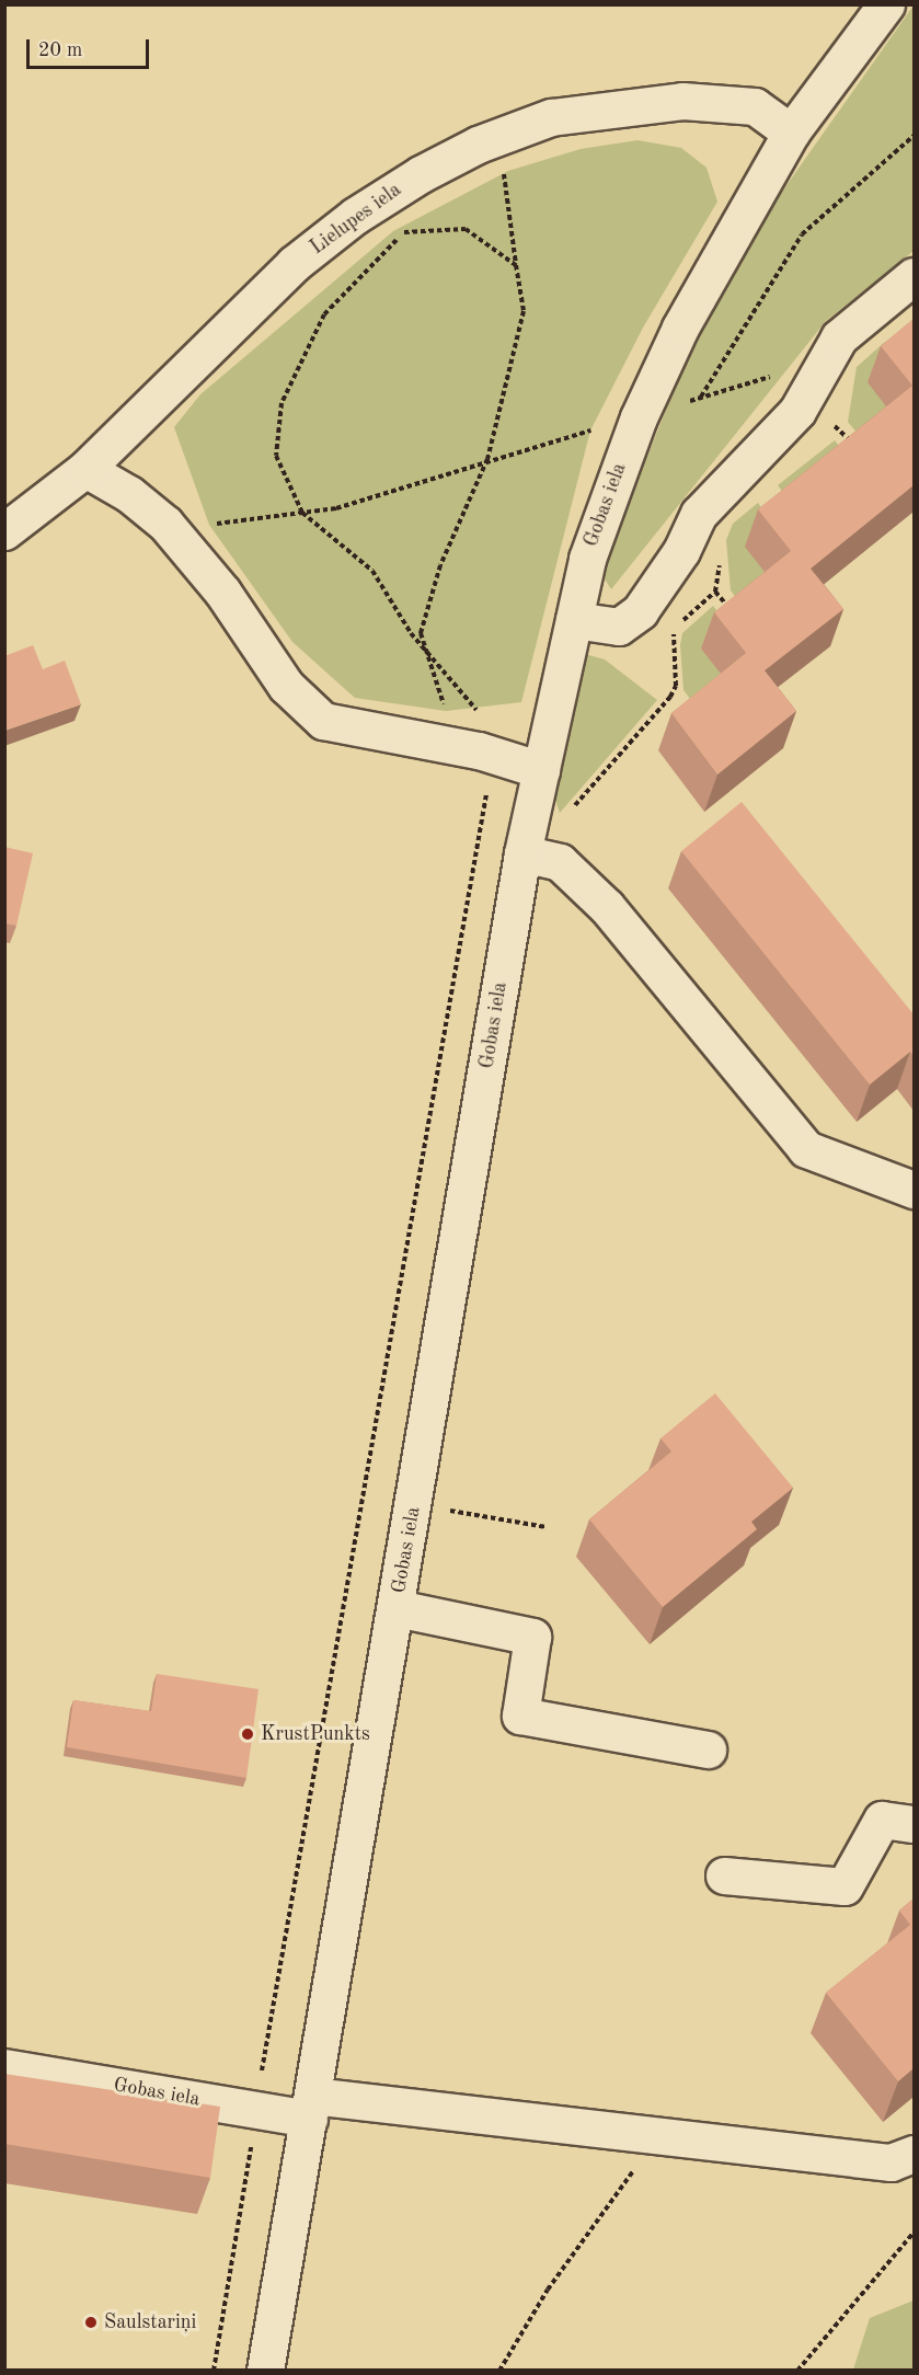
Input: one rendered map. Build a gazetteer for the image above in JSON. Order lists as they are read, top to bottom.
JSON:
{
  "streets": {
    "street": ["Lielupes iela", "Gobas iela"]
  },
  "crossings": [
    ["Lielupes iela", "Gobas iela"]
  ],
  "places": ["KrustPunkts", "Saulstariņi"],
  "scale_bar": "20 m"
}
